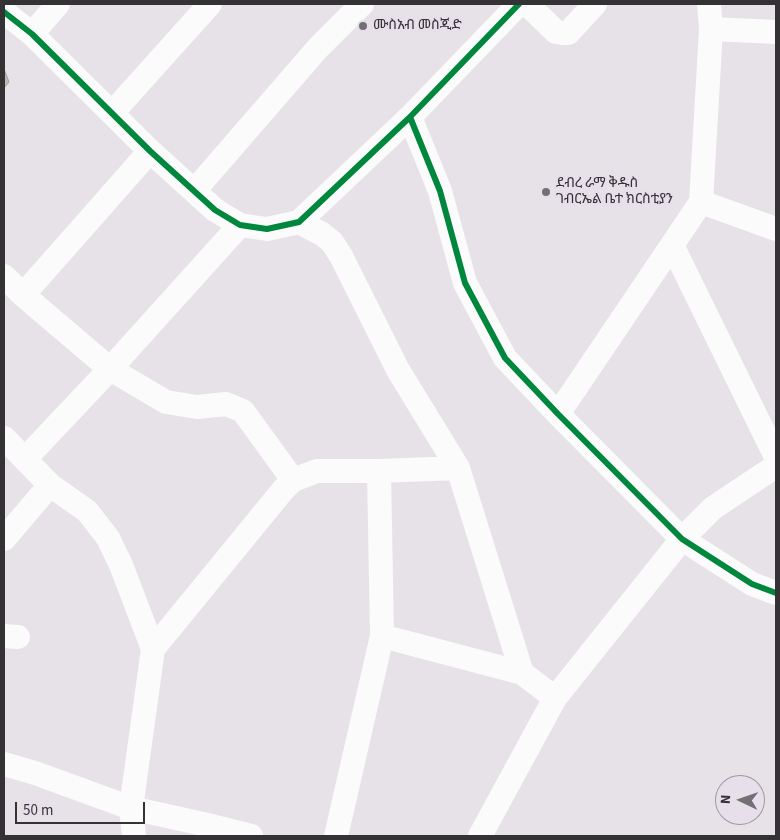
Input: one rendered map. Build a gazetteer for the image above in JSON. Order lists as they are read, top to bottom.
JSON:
{
  "places": ["ሙስአብ መስጂድ", "ደብረ ራማ ቅዱስ ገብርኤል ቤተ ክርስቲያን"],
  "scale_bar": "50 m",
  "north": "left"
}
